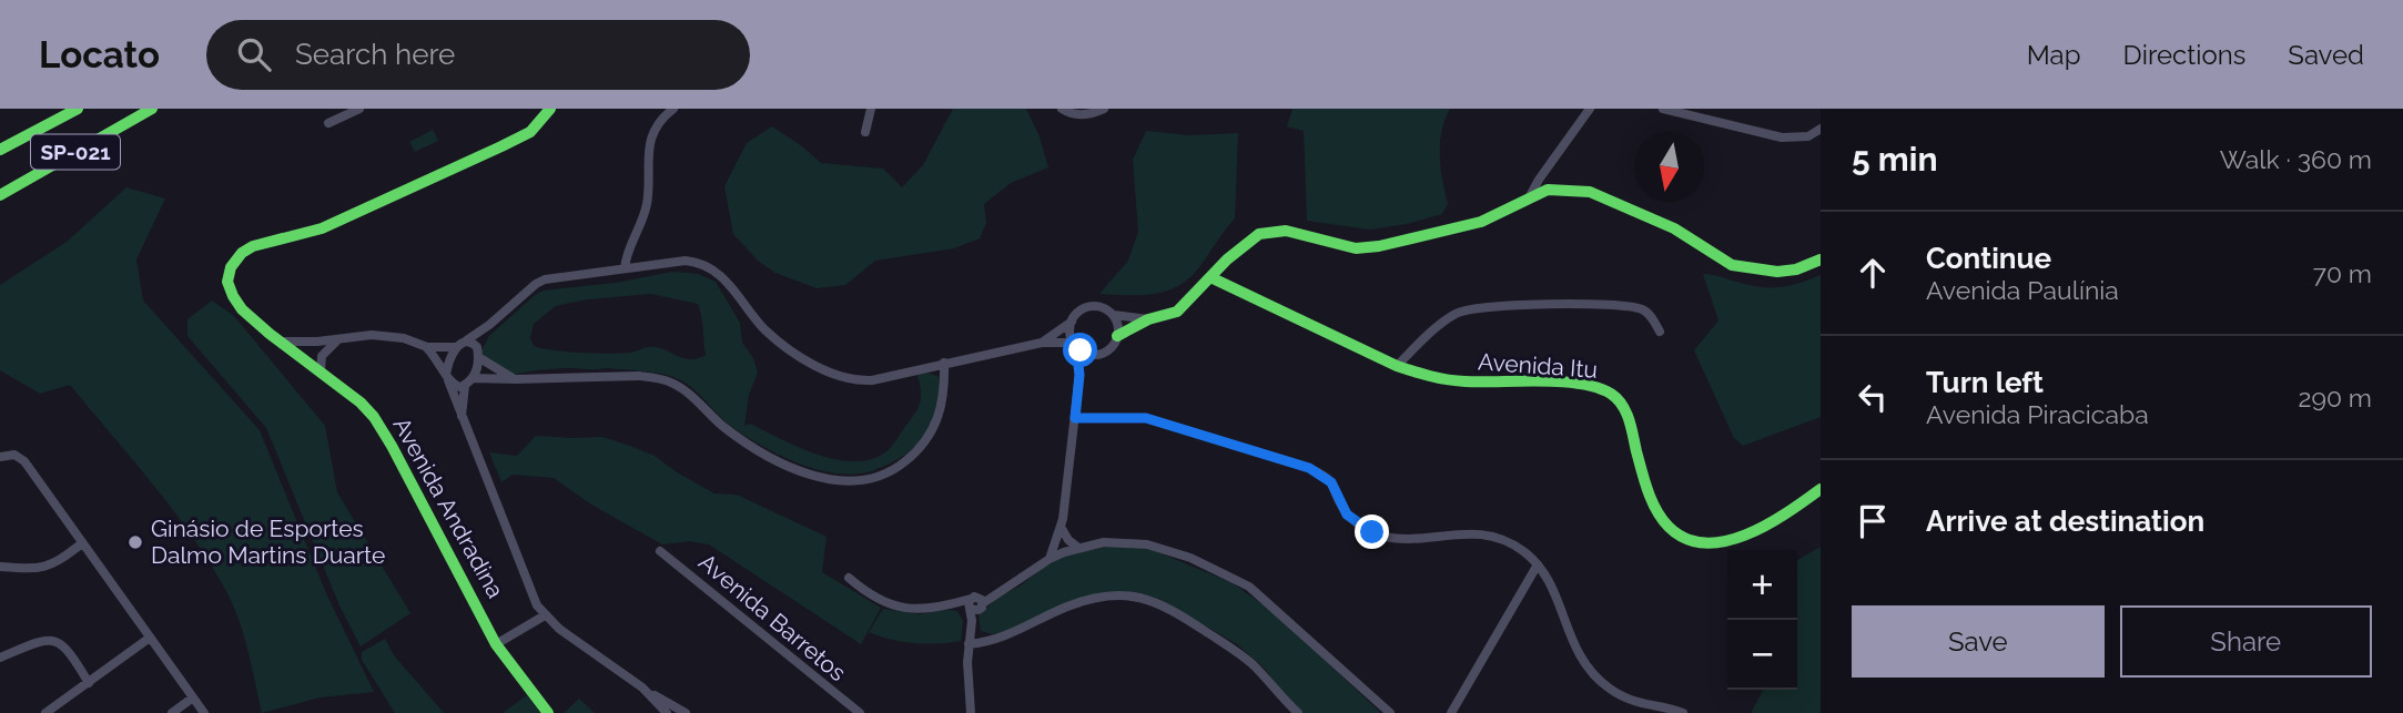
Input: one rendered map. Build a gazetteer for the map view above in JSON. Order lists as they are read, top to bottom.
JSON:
{
  "streets": {
    "main road": ["SP-021", "Avenida Itu", "Avenida Andradina"],
    "street": ["Avenida Barretos"]
  },
  "places": ["Ginásio de Esportes Dalmo Martins Duarte"],
  "north": "bottom",
  "page": {
    "header": "Locato",
    "search": "Search here",
    "nav": ["Map", "Directions", "Saved"],
    "heading": ["5 min", "Walk · 360 m"],
    "list": [
      ["Continue", "Avenida Paulínia", "70 m"],
      ["Turn left", "Avenida Piracicaba", "290 m"],
      "Arrive at destination"
    ],
    "map_buttons": ["+", "−"],
    "buttons": ["Save", "Share"]
  }
}
